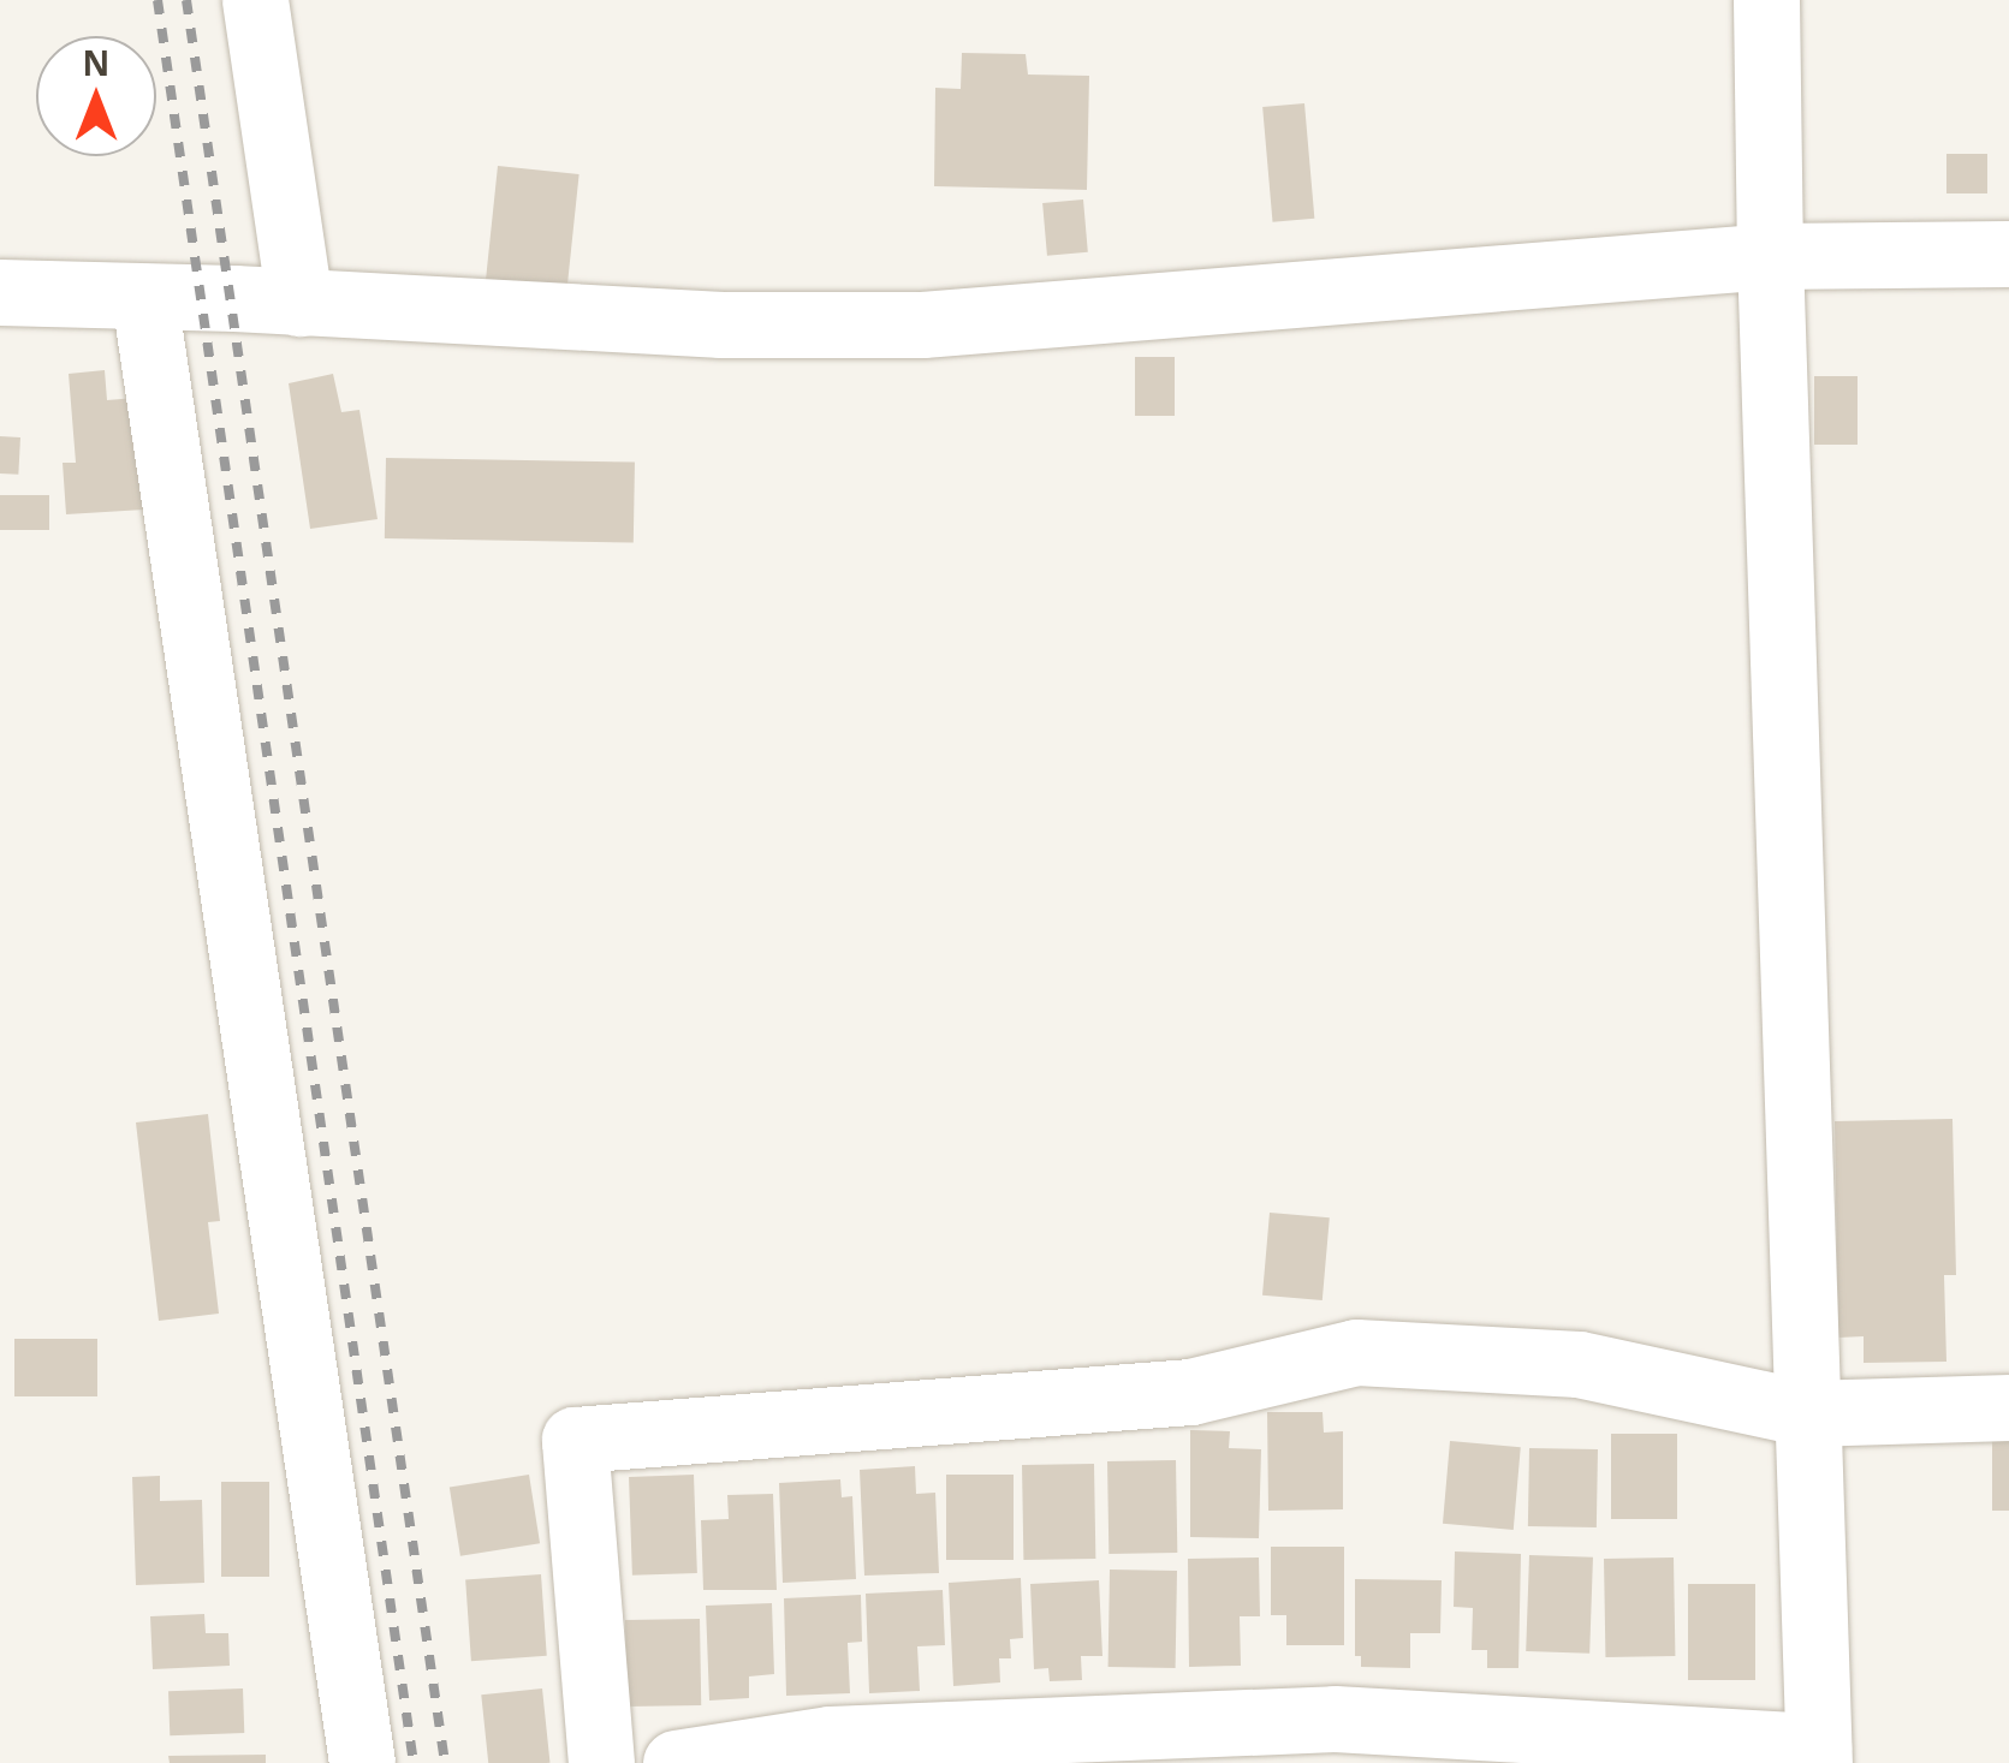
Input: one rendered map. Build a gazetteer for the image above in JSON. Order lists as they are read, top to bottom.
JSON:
{
  "north": "top"
}
